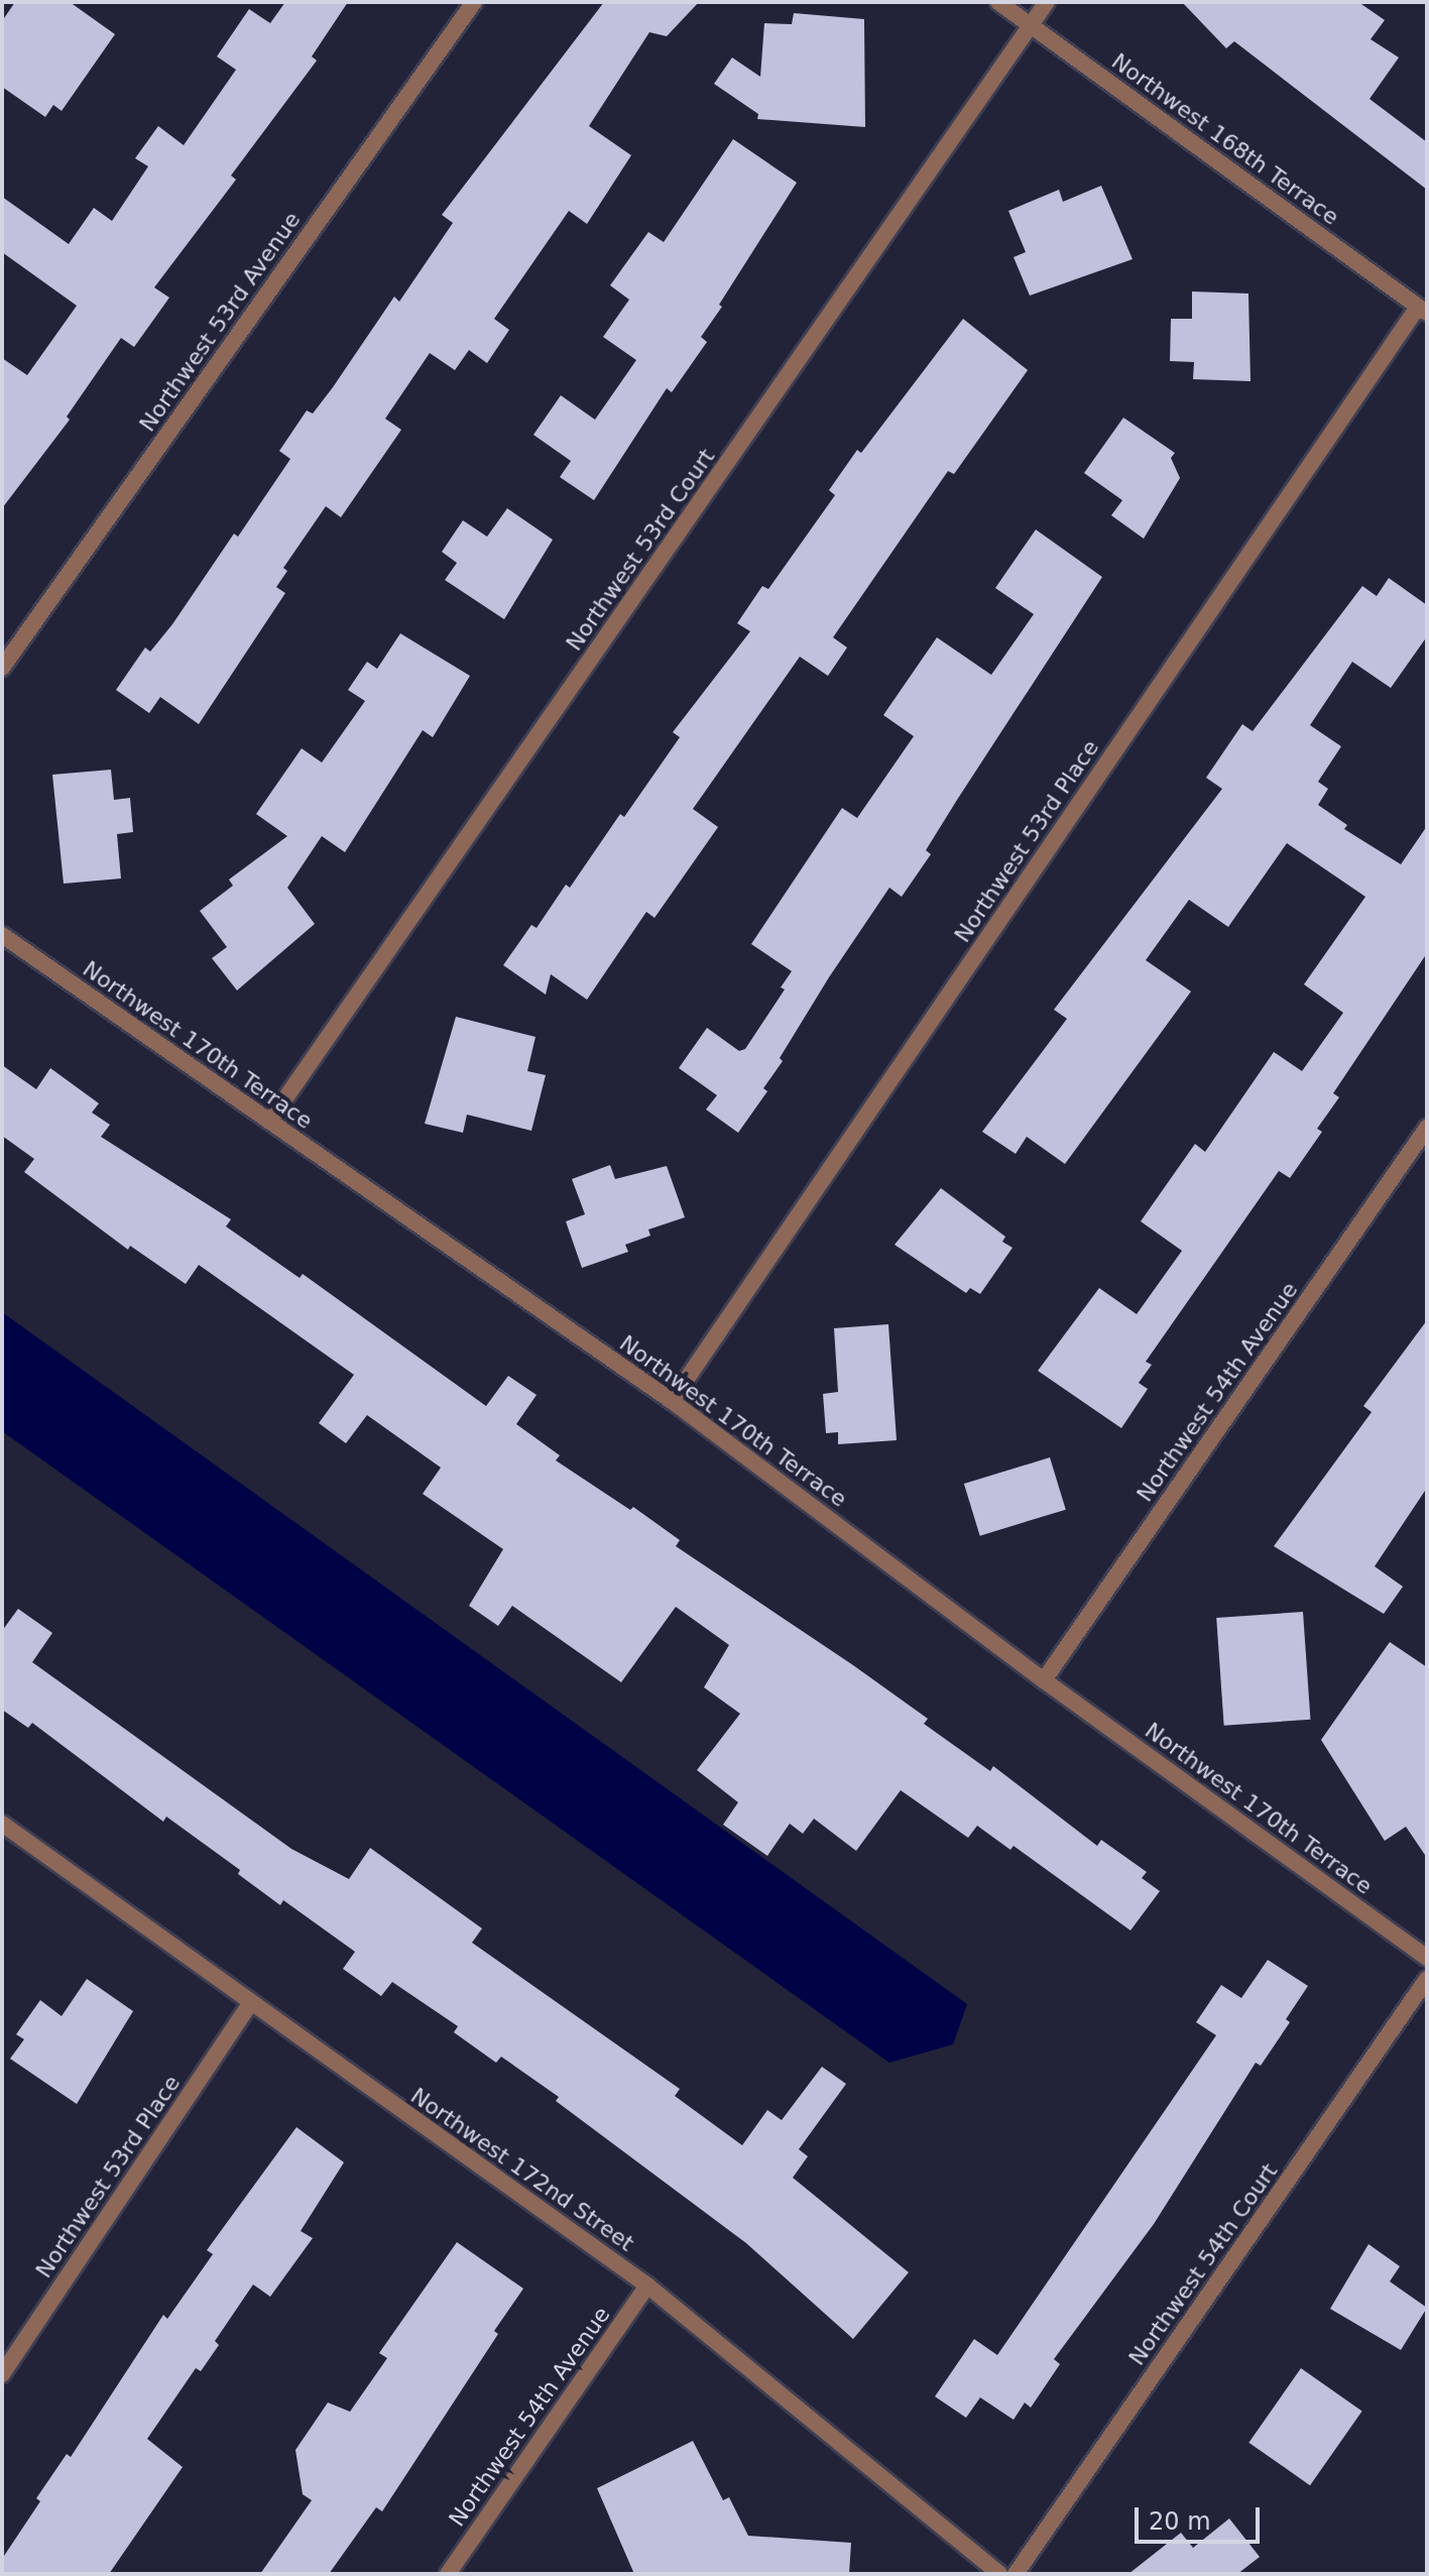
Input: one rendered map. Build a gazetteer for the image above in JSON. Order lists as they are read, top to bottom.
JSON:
{
  "streets": {
    "street": [
      "Northwest 168th Terrace",
      "Northwest 53rd Avenue",
      "Northwest 53rd Court",
      "Northwest 53rd Place",
      "Northwest 170th Terrace",
      "Northwest 54th Avenue",
      "Northwest 172nd Street",
      "Northwest 54th Court"
    ]
  },
  "crossings": [
    ["Northwest 168th Terrace", "Northwest 53rd Court"],
    ["Northwest 168th Terrace", "Northwest 53rd Place"],
    ["Northwest 53rd Court", "Northwest 170th Terrace"],
    ["Northwest 53rd Place", "Northwest 170th Terrace"],
    ["Northwest 53rd Place", "Northwest 172nd Street"],
    ["Northwest 170th Terrace", "Northwest 54th Avenue"],
    ["Northwest 54th Avenue", "Northwest 172nd Street"]
  ],
  "scale_bar": "20 m"
}
